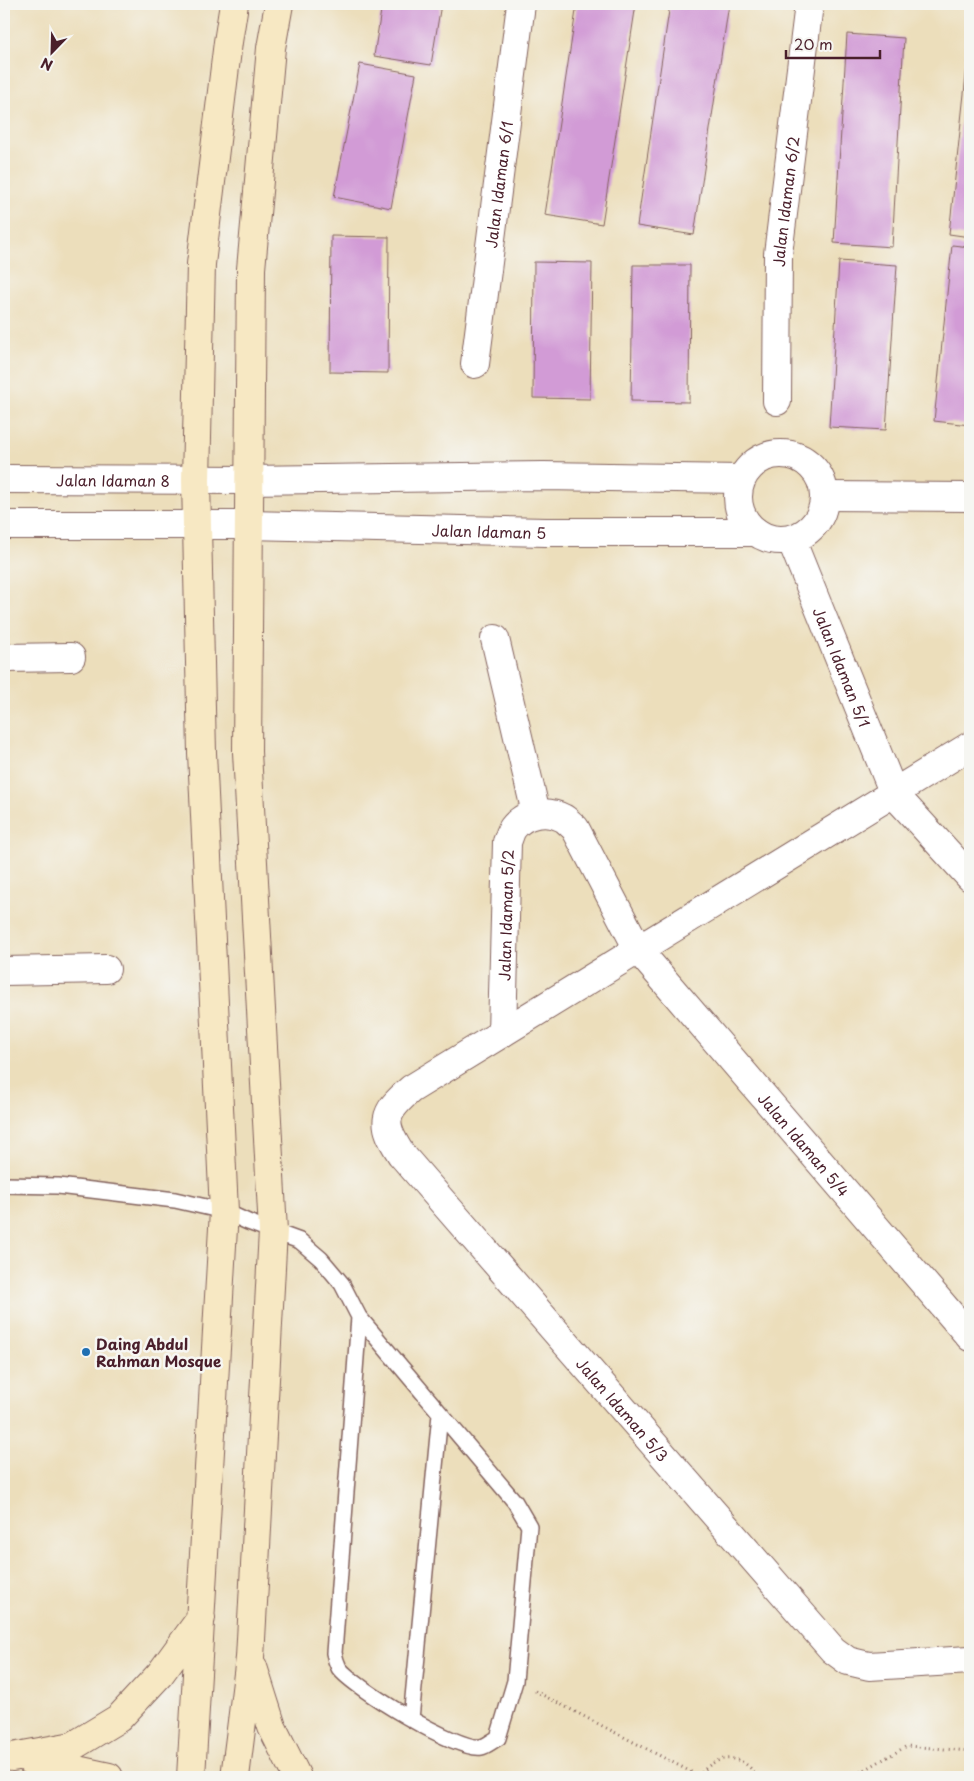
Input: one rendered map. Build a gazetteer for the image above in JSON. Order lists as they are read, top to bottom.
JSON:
{
  "streets": {
    "street": [
      "Jalan Idaman 6/1",
      "Jalan Idaman 6/2",
      "Jalan Idaman 8",
      "Jalan Idaman 5",
      "Jalan Idaman 5/1",
      "Jalan Idaman 5/2",
      "Jalan Idaman 5/4",
      "Jalan Idaman 5/3"
    ]
  },
  "crossings": [
    ["Jalan Idaman 5", "Jalan Idaman 5/1"],
    ["Jalan Idaman 5/1", "Jalan Idaman 5/3"],
    ["Jalan Idaman 5/2", "Jalan Idaman 5/3"],
    ["Jalan Idaman 5/4", "Jalan Idaman 5/3"]
  ],
  "places": ["Daing Abdul Rahman Mosque"],
  "scale_bar": "20 m",
  "north": "bottom left"
}
